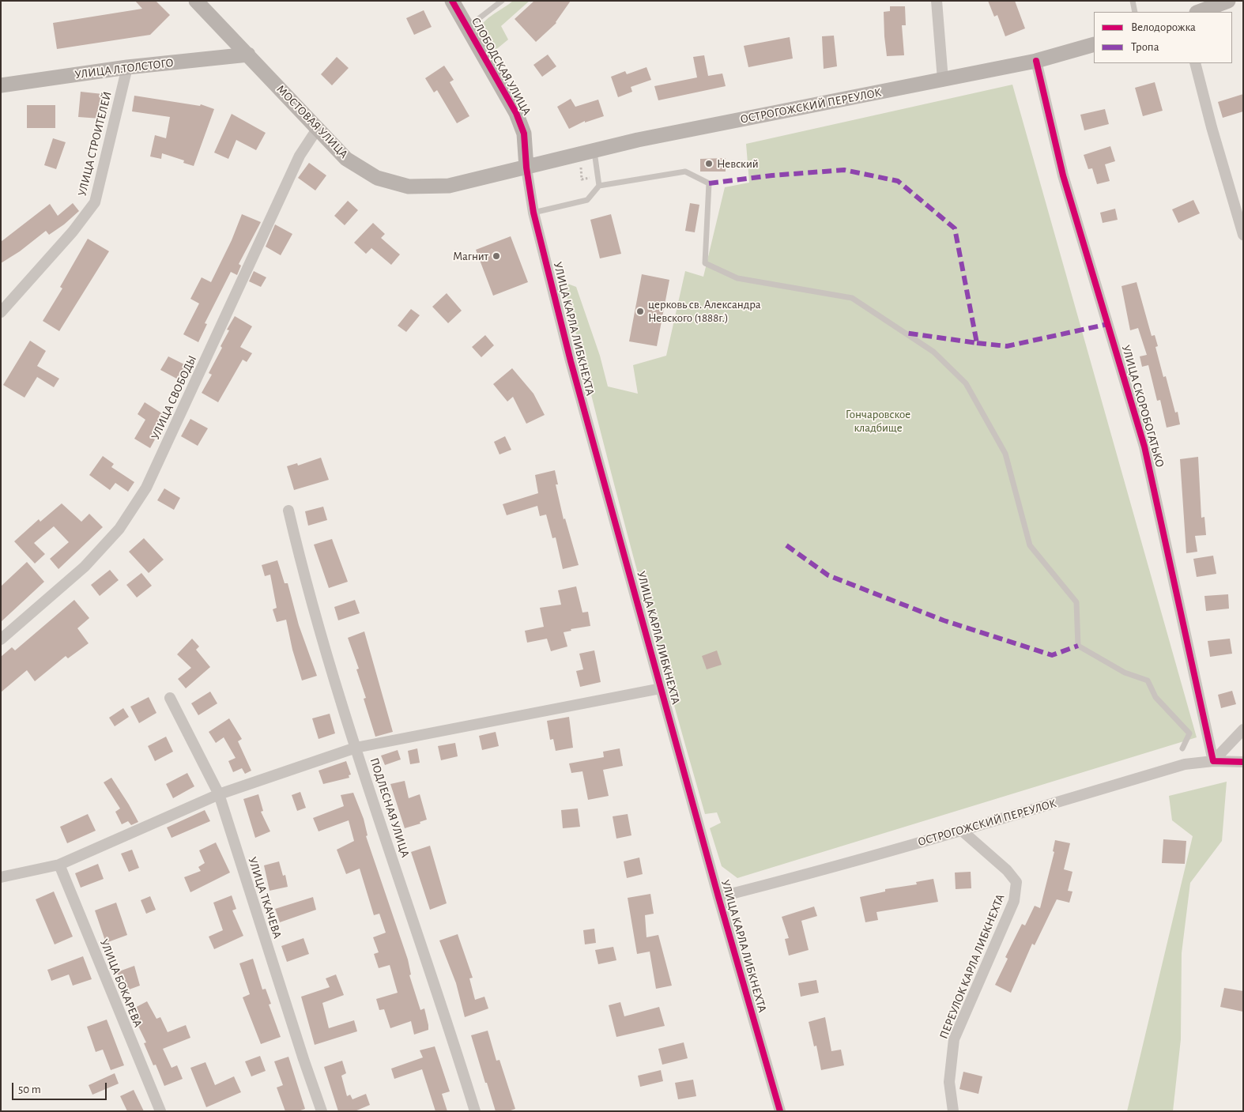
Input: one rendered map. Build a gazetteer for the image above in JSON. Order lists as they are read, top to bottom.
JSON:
{
  "streets": {
    "main road": [
      "СЛОБОДСКАЯ УЛИЦА",
      "УЛИЦА Л.ТОЛСТОГО",
      "ОСТРОГОЖСКИЙ ПЕРЕУЛОК",
      "МОСТОВАЯ УЛИЦА"
    ],
    "street": [
      "УЛИЦА СТРОИТЕЛЕЙ",
      "УЛИЦА КАРЛА ЛИБКНЕХТА",
      "УЛИЦА СВОБОДЫ",
      "УЛИЦА СКОРОБОГАТЬКО",
      "ПОДЛЕСНАЯ УЛИЦА",
      "УЛИЦА ТКАЧЕВА",
      "ПЕРЕУЛОК КАРЛА ЛИБКНЕХТА",
      "УЛИЦА БОКАРЕВА"
    ]
  },
  "crossings": [
    ["СЛОБОДСКАЯ УЛИЦА", "ОСТРОГОЖСКИЙ ПЕРЕУЛОК"],
    ["СЛОБОДСКАЯ УЛИЦА", "МОСТОВАЯ УЛИЦА"],
    ["СЛОБОДСКАЯ УЛИЦА", "УЛИЦА КАРЛА ЛИБКНЕХТА"],
    ["УЛИЦА Л.ТОЛСТОГО", "МОСТОВАЯ УЛИЦА"],
    ["УЛИЦА Л.ТОЛСТОГО", "УЛИЦА СТРОИТЕЛЕЙ"],
    ["ОСТРОГОЖСКИЙ ПЕРЕУЛОК", "МОСТОВАЯ УЛИЦА"],
    ["ОСТРОГОЖСКИЙ ПЕРЕУЛОК", "УЛИЦА КАРЛА ЛИБКНЕХТА"],
    ["ОСТРОГОЖСКИЙ ПЕРЕУЛОК", "УЛИЦА СКОРОБОГАТЬКО"],
    ["ОСТРОГОЖСКИЙ ПЕРЕУЛОК", "ПЕРЕУЛОК КАРЛА ЛИБКНЕХТА"],
    ["МОСТОВАЯ УЛИЦА", "УЛИЦА КАРЛА ЛИБКНЕХТА"],
    ["МОСТОВАЯ УЛИЦА", "УЛИЦА СВОБОДЫ"]
  ],
  "parks": ["Гончаровское кладбище"],
  "places": ["Невский", "Магнит", "церковь св. Александра Невского (1888г.)"],
  "legend": ["Велодорожка", "Тропа"],
  "scale_bar": "50 m"
}
